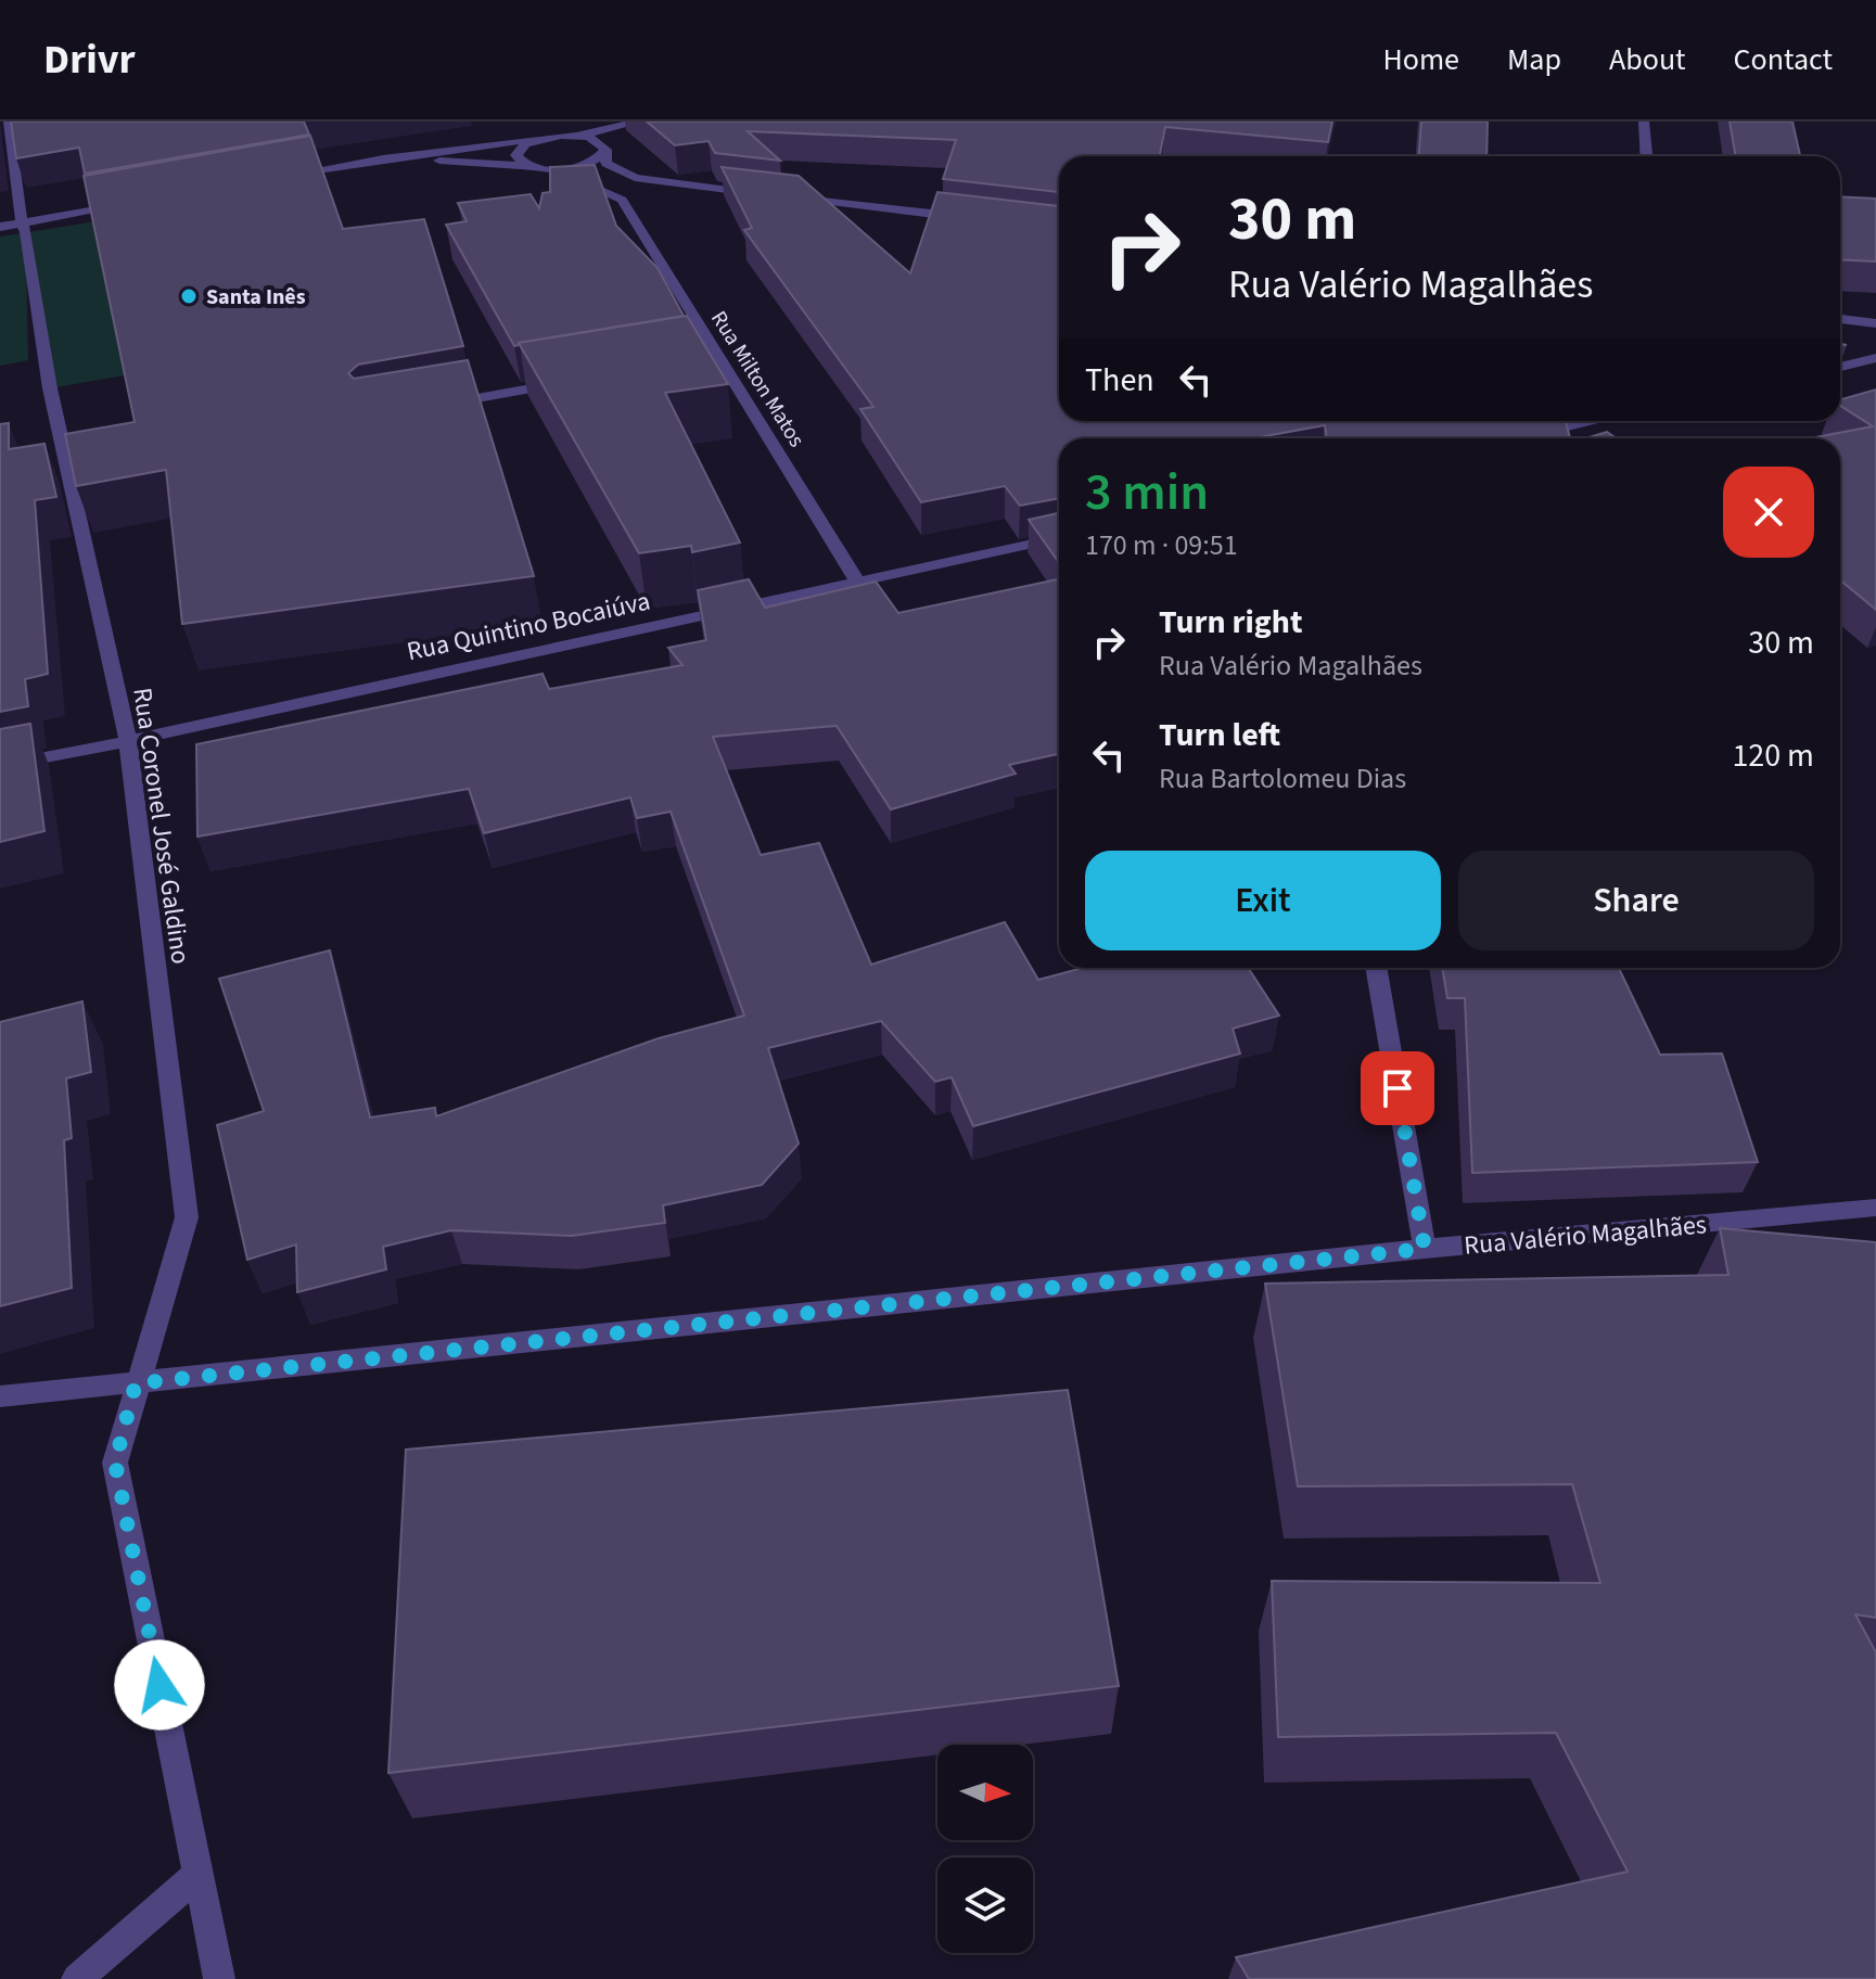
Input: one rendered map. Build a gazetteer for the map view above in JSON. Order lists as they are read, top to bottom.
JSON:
{
  "streets": {
    "street": [
      "Rua Milton Matos",
      "Rua Quintino Bocaiúva",
      "Rua Coronel José Galdino",
      "Rua Valério Magalhães"
    ]
  },
  "crossings": [
    ["Rua Milton Matos", "Rua Quintino Bocaiúva"],
    ["Rua Quintino Bocaiúva", "Rua Coronel José Galdino"],
    ["Rua Coronel José Galdino", "Rua Valério Magalhães"]
  ],
  "places": ["Santa Inês"],
  "north": "right",
  "page": {
    "header": "Drivr",
    "nav": [
      "Home",
      "Map",
      "About",
      "Contact"
    ],
    "turn": ["30 m", "Rua Valério Magalhães"],
    "then": "Then",
    "heading": ["3 min", "170 m · 09:51"],
    "list": [
      {
        "name": "Turn right",
        "note": "Rua Valério Magalhães",
        "value": "30 m"
      },
      {
        "name": "Turn left",
        "note": "Rua Bartolomeu Dias",
        "value": "120 m"
      }
    ],
    "buttons": ["Exit", "Share"]
  }
}
